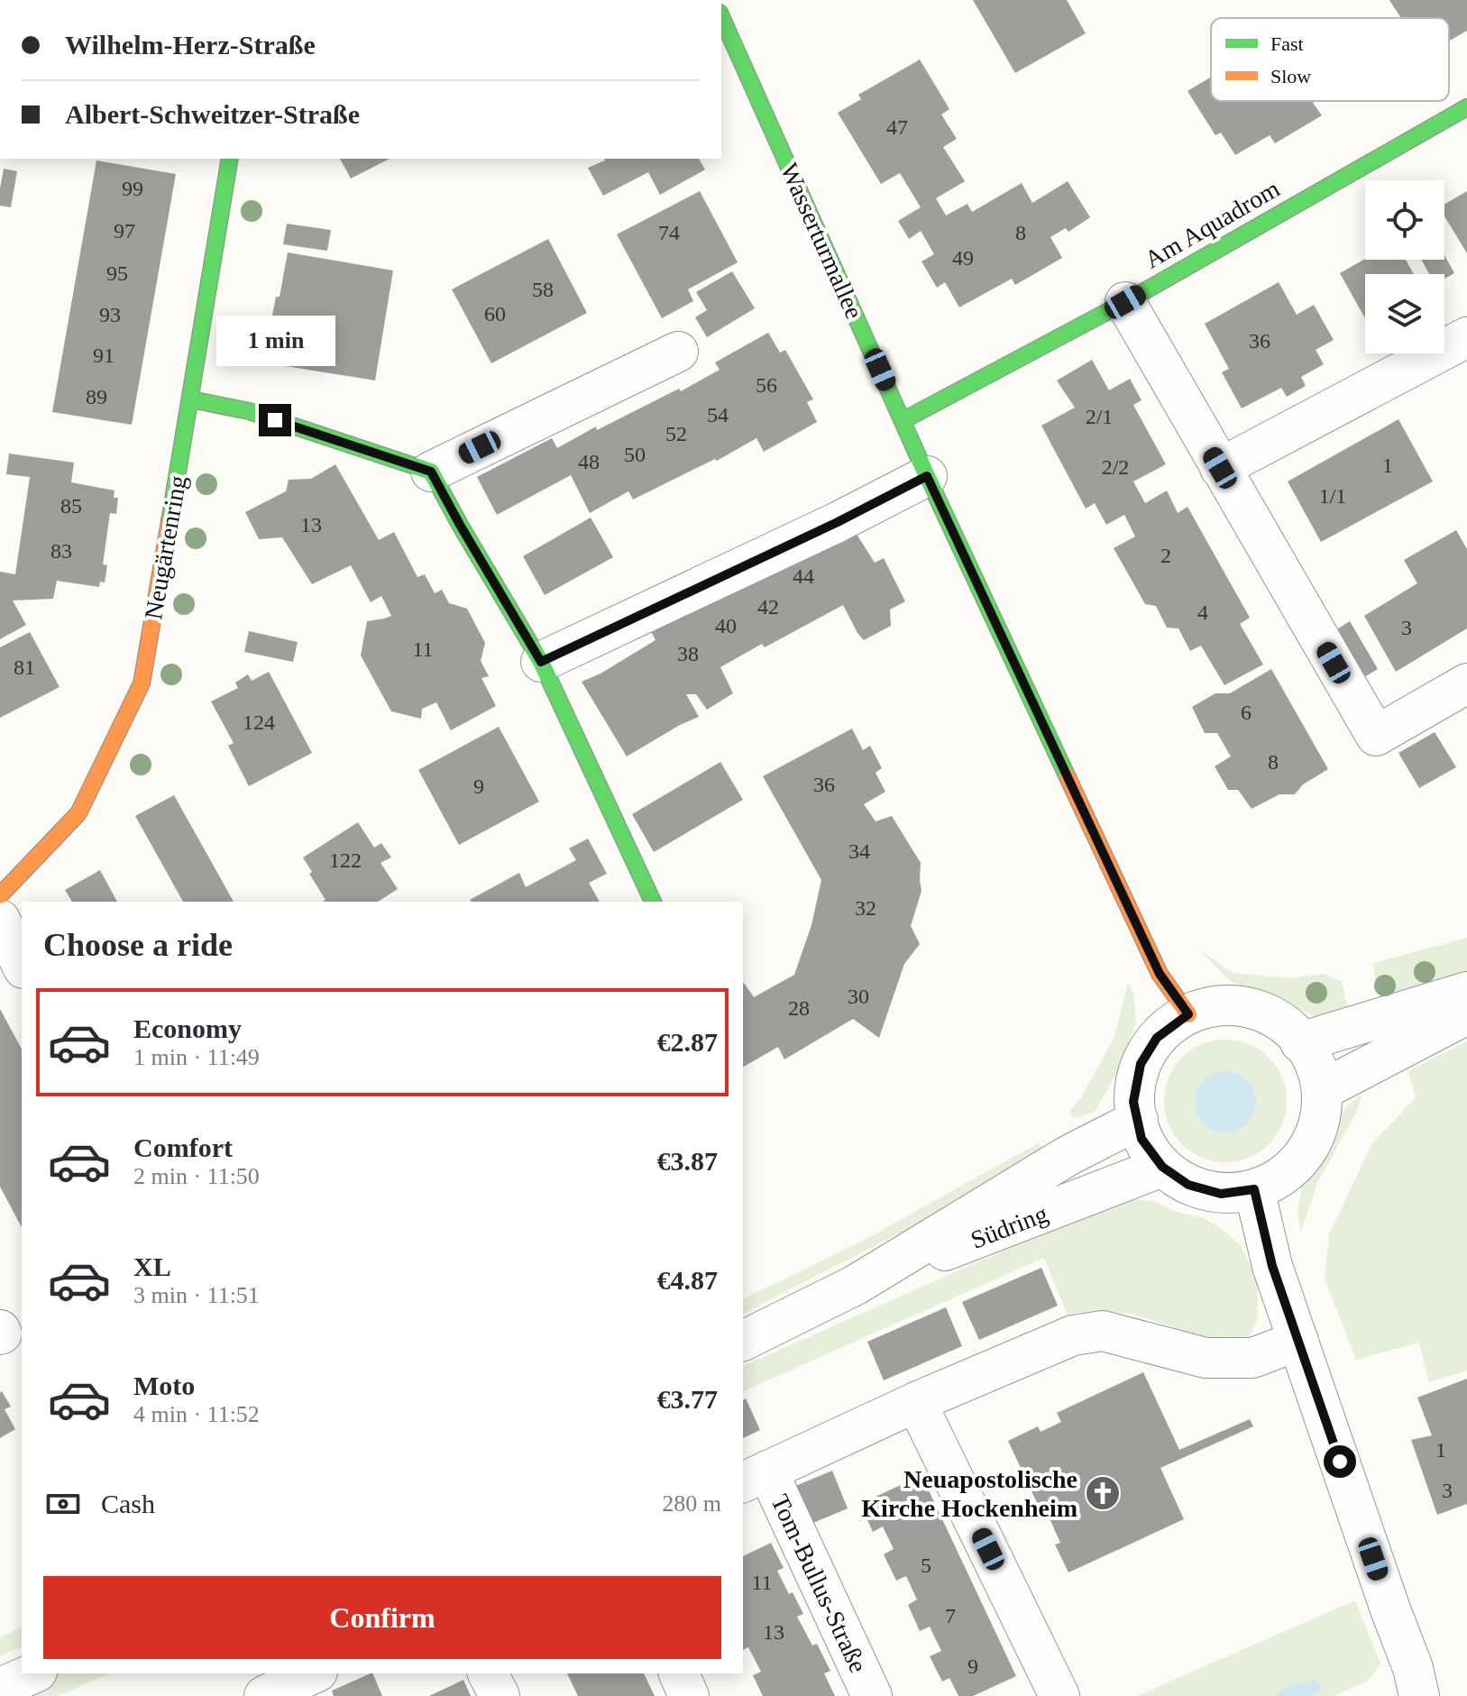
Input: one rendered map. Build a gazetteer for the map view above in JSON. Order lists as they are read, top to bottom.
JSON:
{
  "streets": {
    "street": [
      "Am Aquadrom",
      "Wasserturmallee",
      "Neugärtenring",
      "Südring",
      "Tom-Bullus-Straße"
    ]
  },
  "crossings": [
    ["Am Aquadrom", "Wasserturmallee"],
    ["Wasserturmallee", "Südring"]
  ],
  "places": {
    "church": ["Neuapostolische Kirche Hockenheim"]
  },
  "house_numbers": [
    "47",
    "99",
    "97",
    "74",
    "8",
    "49",
    "95",
    "58",
    "60",
    "93",
    "36",
    "91",
    "56",
    "89",
    "54",
    "2/1",
    "52",
    "50",
    "48",
    "1",
    "2/2",
    "1/1",
    "85",
    "13",
    "83",
    "2",
    "44",
    "42",
    "4",
    "40",
    "3",
    "11",
    "38",
    "81",
    "6",
    "124",
    "8",
    "36",
    "9",
    "34",
    "122",
    "32",
    "30",
    "28",
    "1",
    "3",
    "5",
    "11",
    "7",
    "13",
    "9"
  ],
  "legend": ["Fast", "Slow"],
  "page": {
    "banner": ["Wilhelm-Herz-Straße", "Albert-Schweitzer-Straße"],
    "bubble": "1 min",
    "heading": "Choose a ride",
    "list": [
      {
        "name": "Economy",
        "note": "1 min · 11:49",
        "value": "€2.87"
      },
      {
        "name": "Comfort",
        "note": "2 min · 11:50",
        "value": "€3.87"
      },
      {
        "name": "XL",
        "note": "3 min · 11:51",
        "value": "€4.87"
      },
      {
        "name": "Moto",
        "note": "4 min · 11:52",
        "value": "€3.77"
      }
    ],
    "pay": ["Cash", "280 m"],
    "buttons": "Confirm"
  }
}
